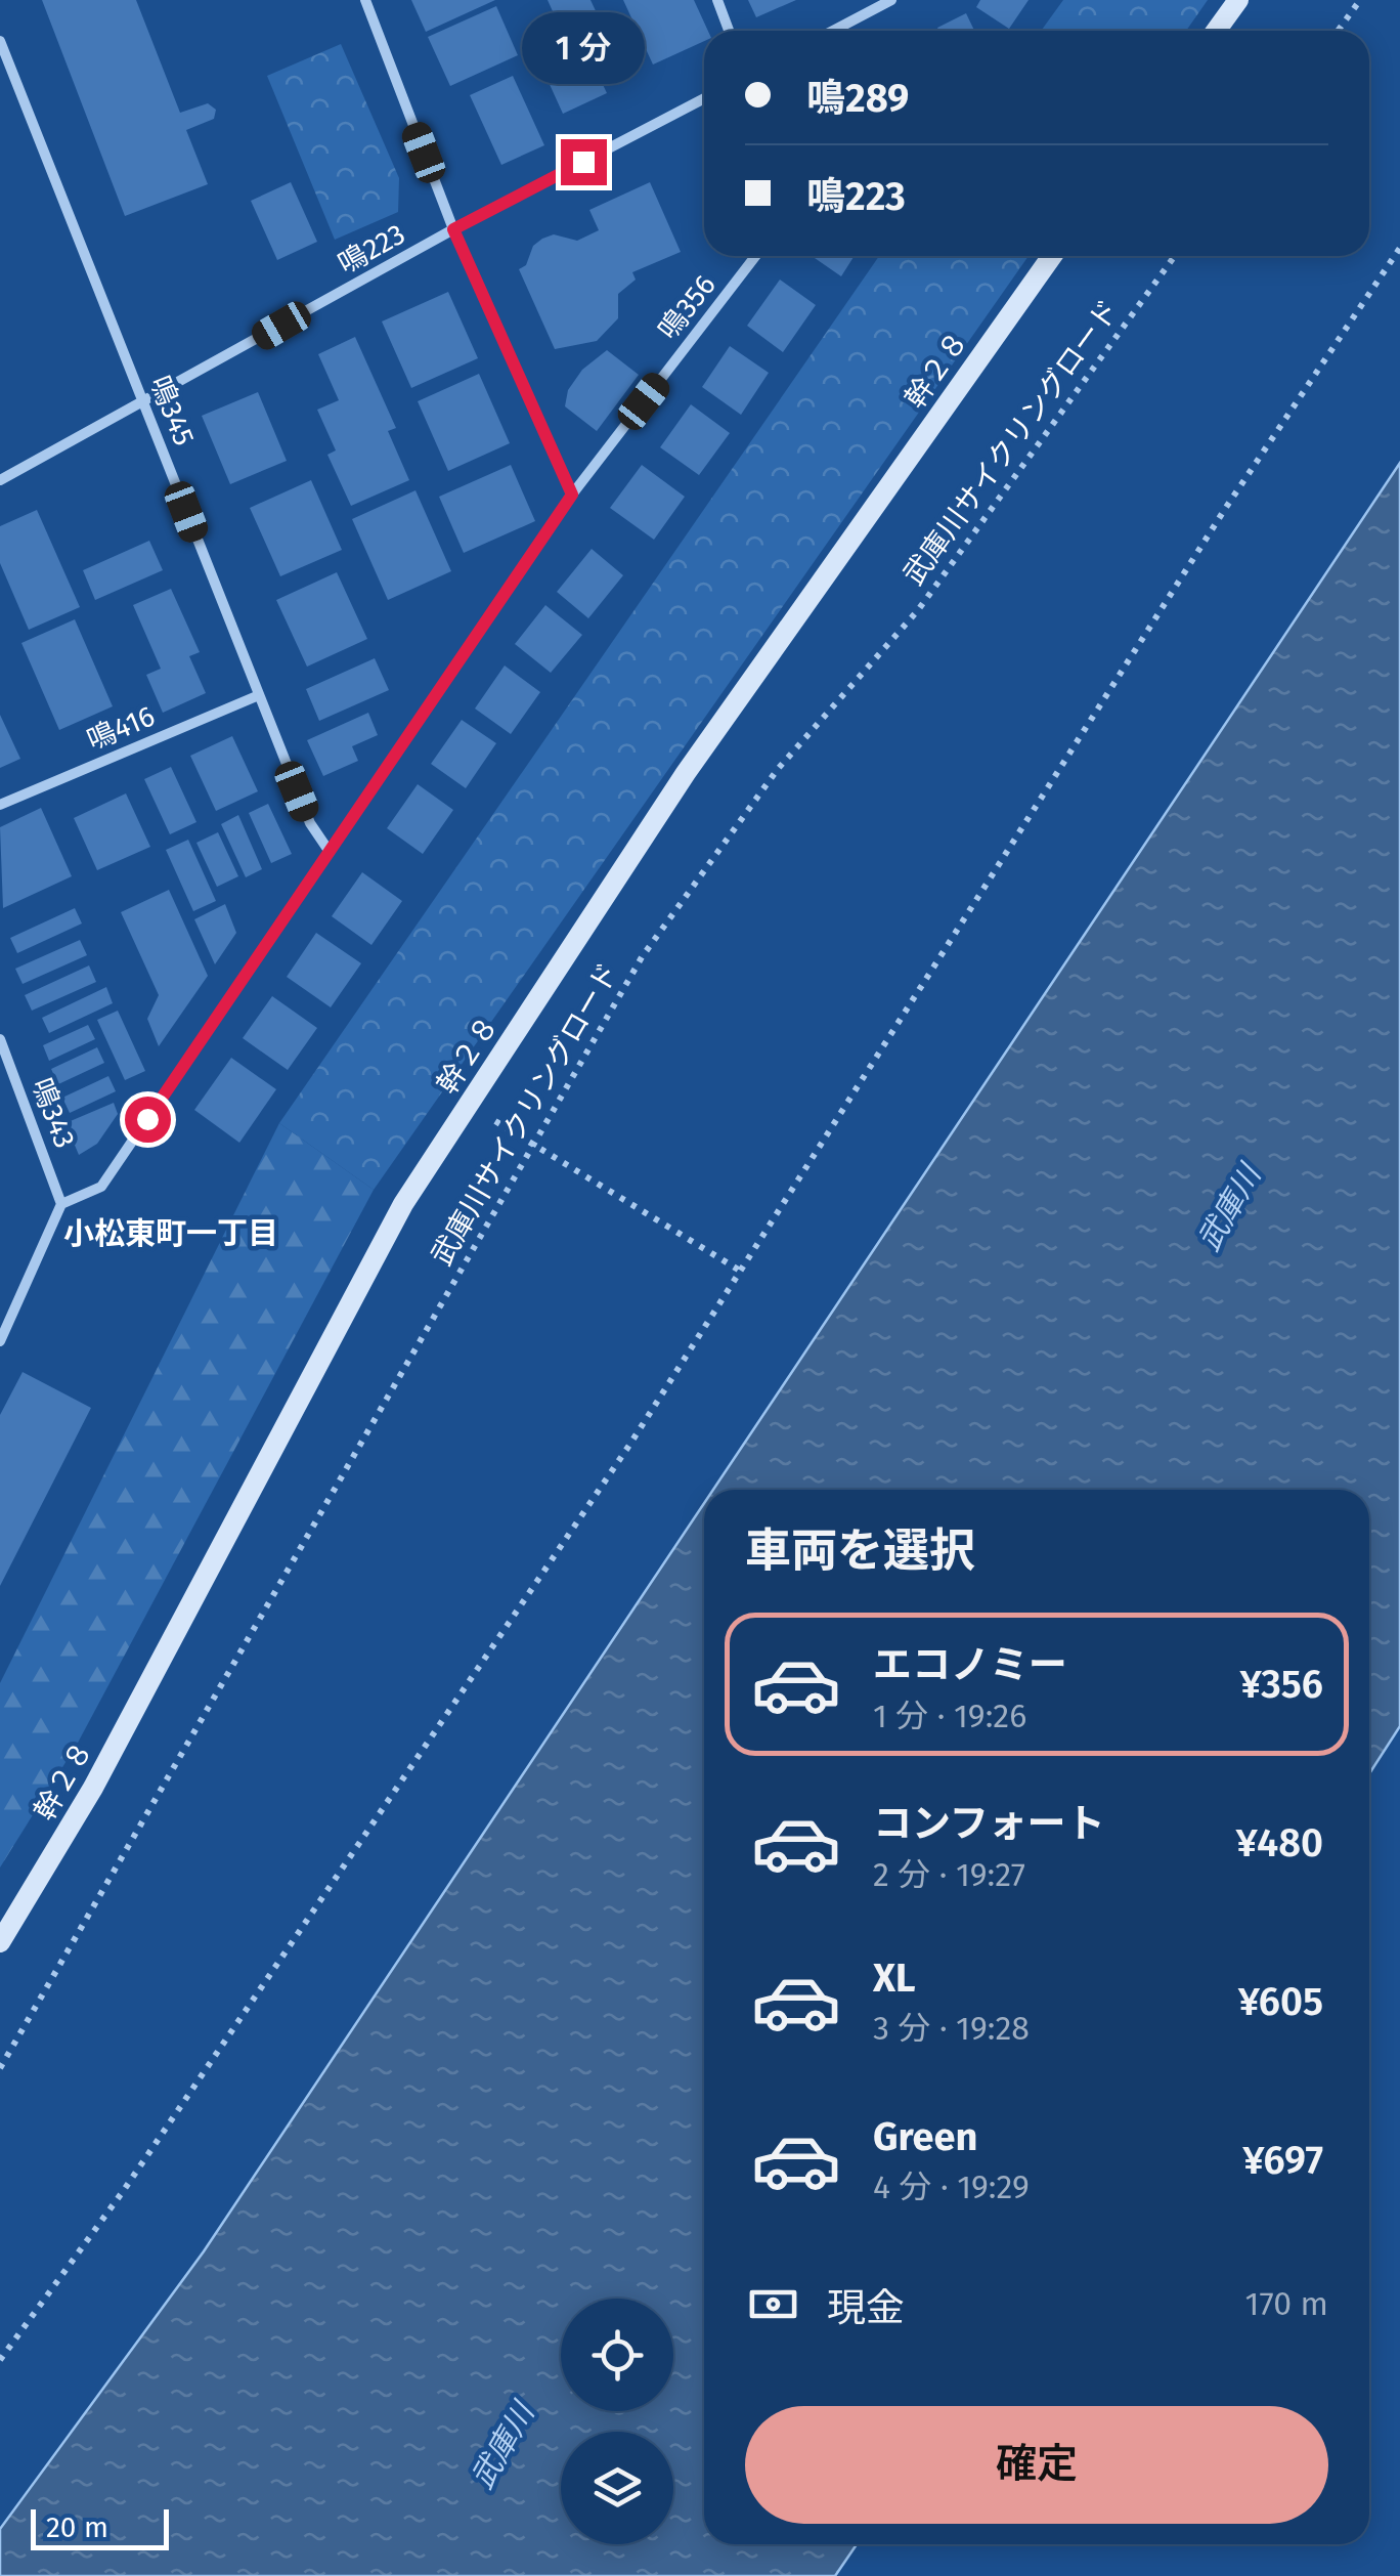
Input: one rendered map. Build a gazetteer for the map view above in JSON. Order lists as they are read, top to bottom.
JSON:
{
  "streets": {
    "street": [
      "鳴223",
      "鳴356",
      "幹２８",
      "鳴345",
      "鳴416",
      "鳴343"
    ],
    "path": ["武庫川サイクリングロード"]
  },
  "crossings": [
    ["鳴223", "鳴345"],
    ["鳴356", "鳴345"],
    ["鳴356", "鳴343"],
    ["鳴345", "鳴416"]
  ],
  "districts": ["小松東町一丁目"],
  "water": ["武庫川"],
  "scale_bar": "20 m",
  "page": {
    "bubble": "1 分",
    "banner": ["鳴289", "鳴223"],
    "heading": "車両を選択",
    "list": [
      {
        "name": "エコノミー",
        "note": "1 分 · 19:26",
        "value": "¥356"
      },
      {
        "name": "コンフォート",
        "note": "2 分 · 19:27",
        "value": "¥480"
      },
      {
        "name": "XL",
        "note": "3 分 · 19:28",
        "value": "¥605"
      },
      {
        "name": "Green",
        "note": "4 分 · 19:29",
        "value": "¥697"
      }
    ],
    "pay": ["現金", "170 m"],
    "buttons": "確定",
    "scale": "20 m"
  }
}
